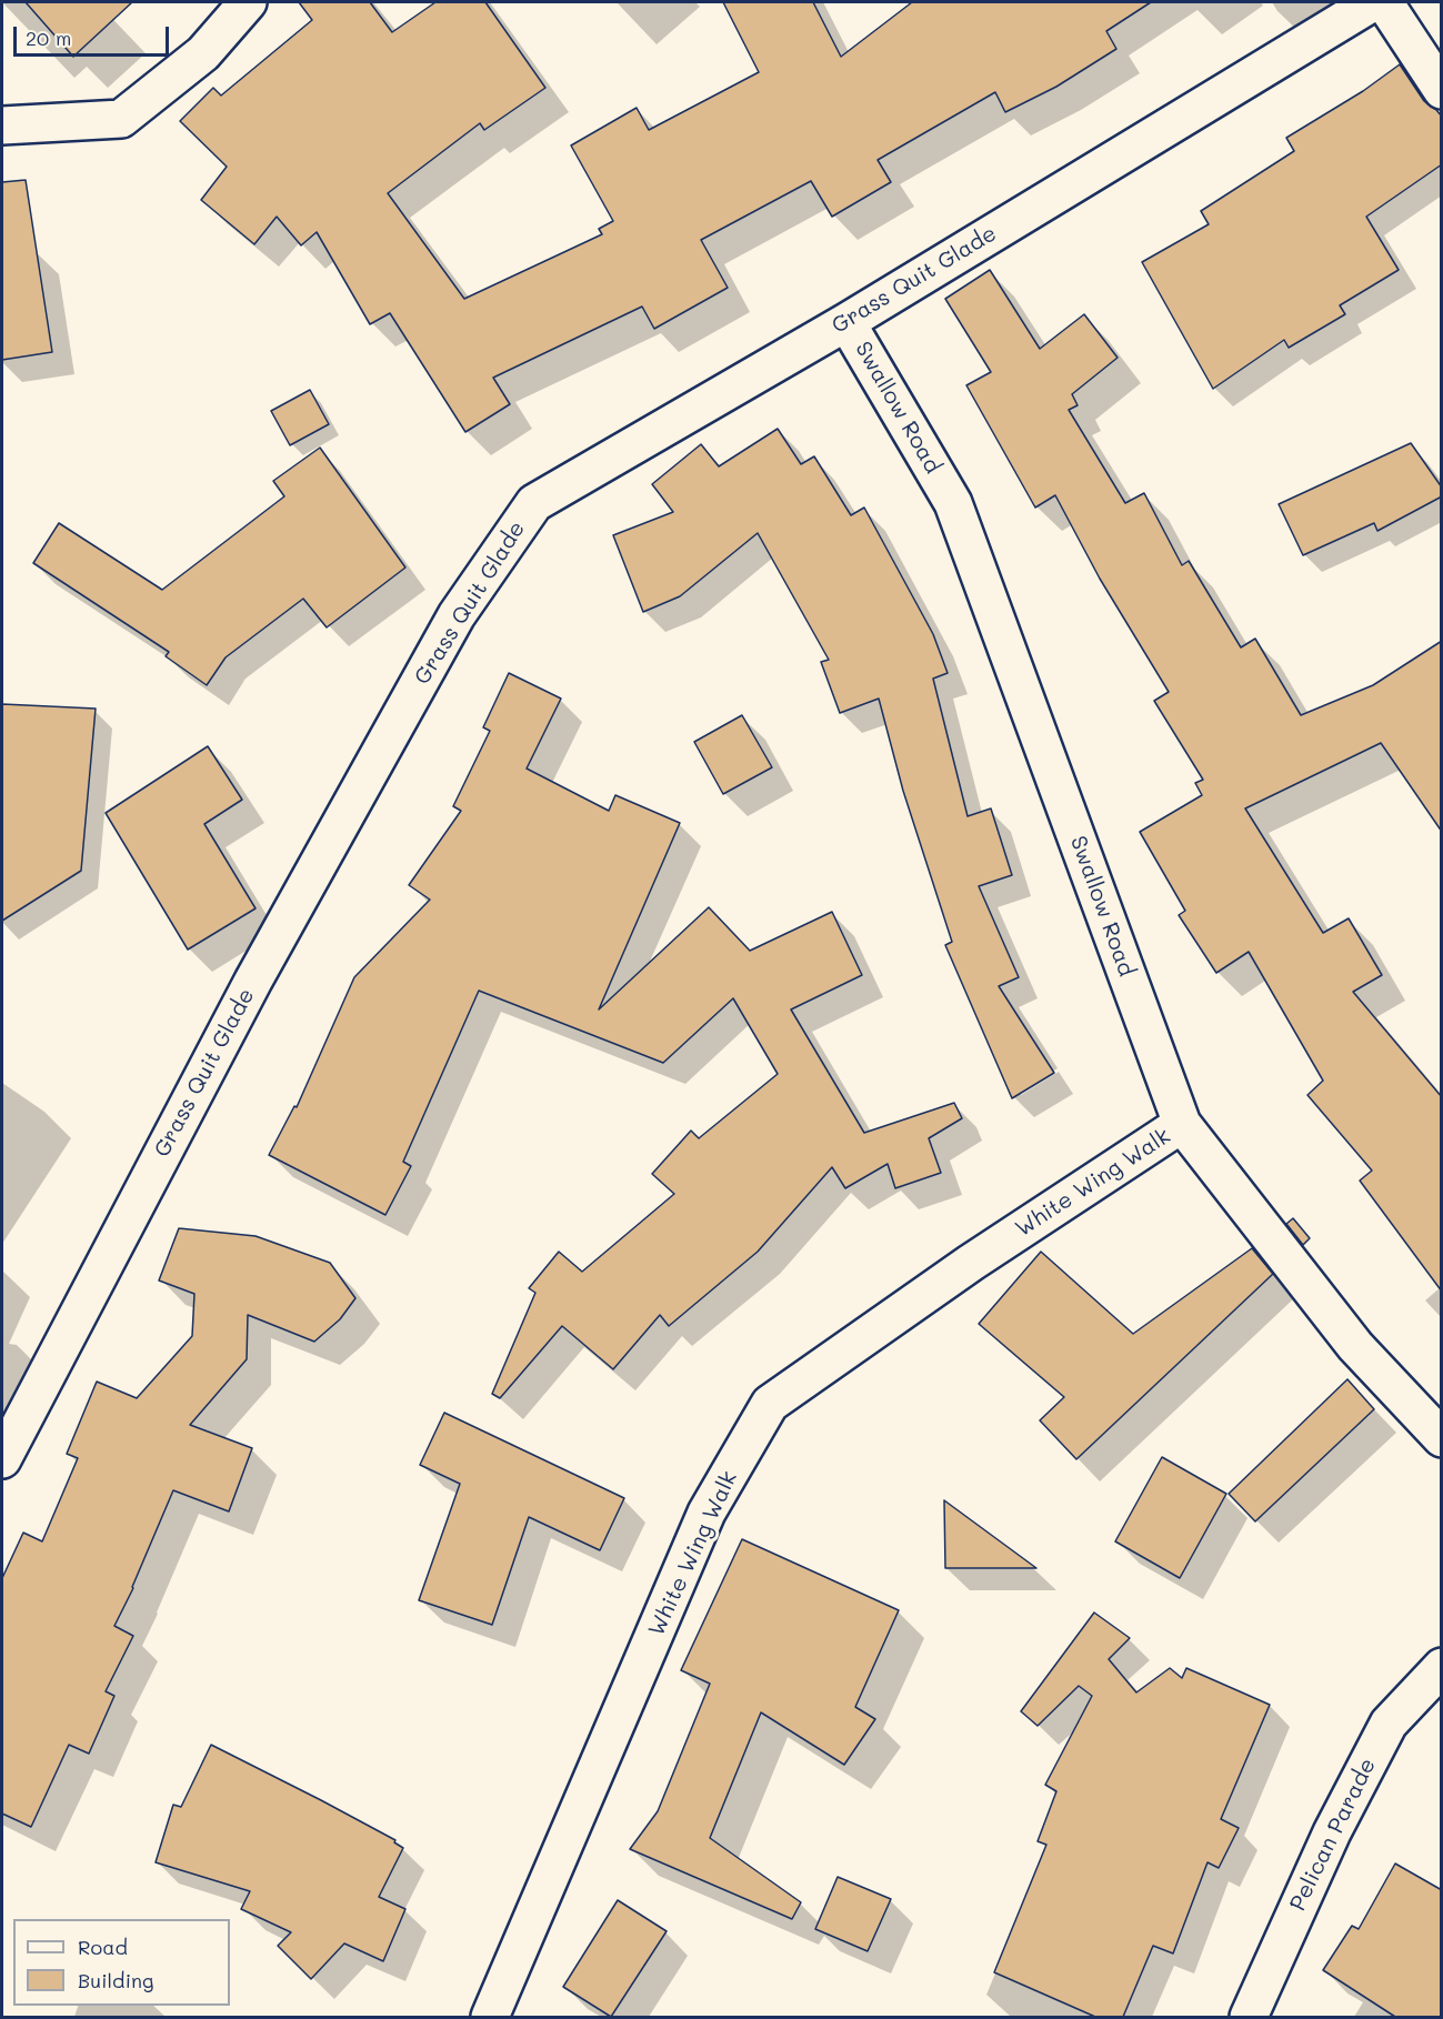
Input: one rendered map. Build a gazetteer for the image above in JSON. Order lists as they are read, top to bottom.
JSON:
{
  "streets": {
    "street": [
      "Grass Quit Glade",
      "Swallow Road",
      "White Wing Walk",
      "Pelican Parade"
    ]
  },
  "crossings": [
    ["Grass Quit Glade", "Swallow Road"],
    ["Swallow Road", "White Wing Walk"]
  ],
  "legend": ["Road", "Building"],
  "scale_bar": "20 m"
}
